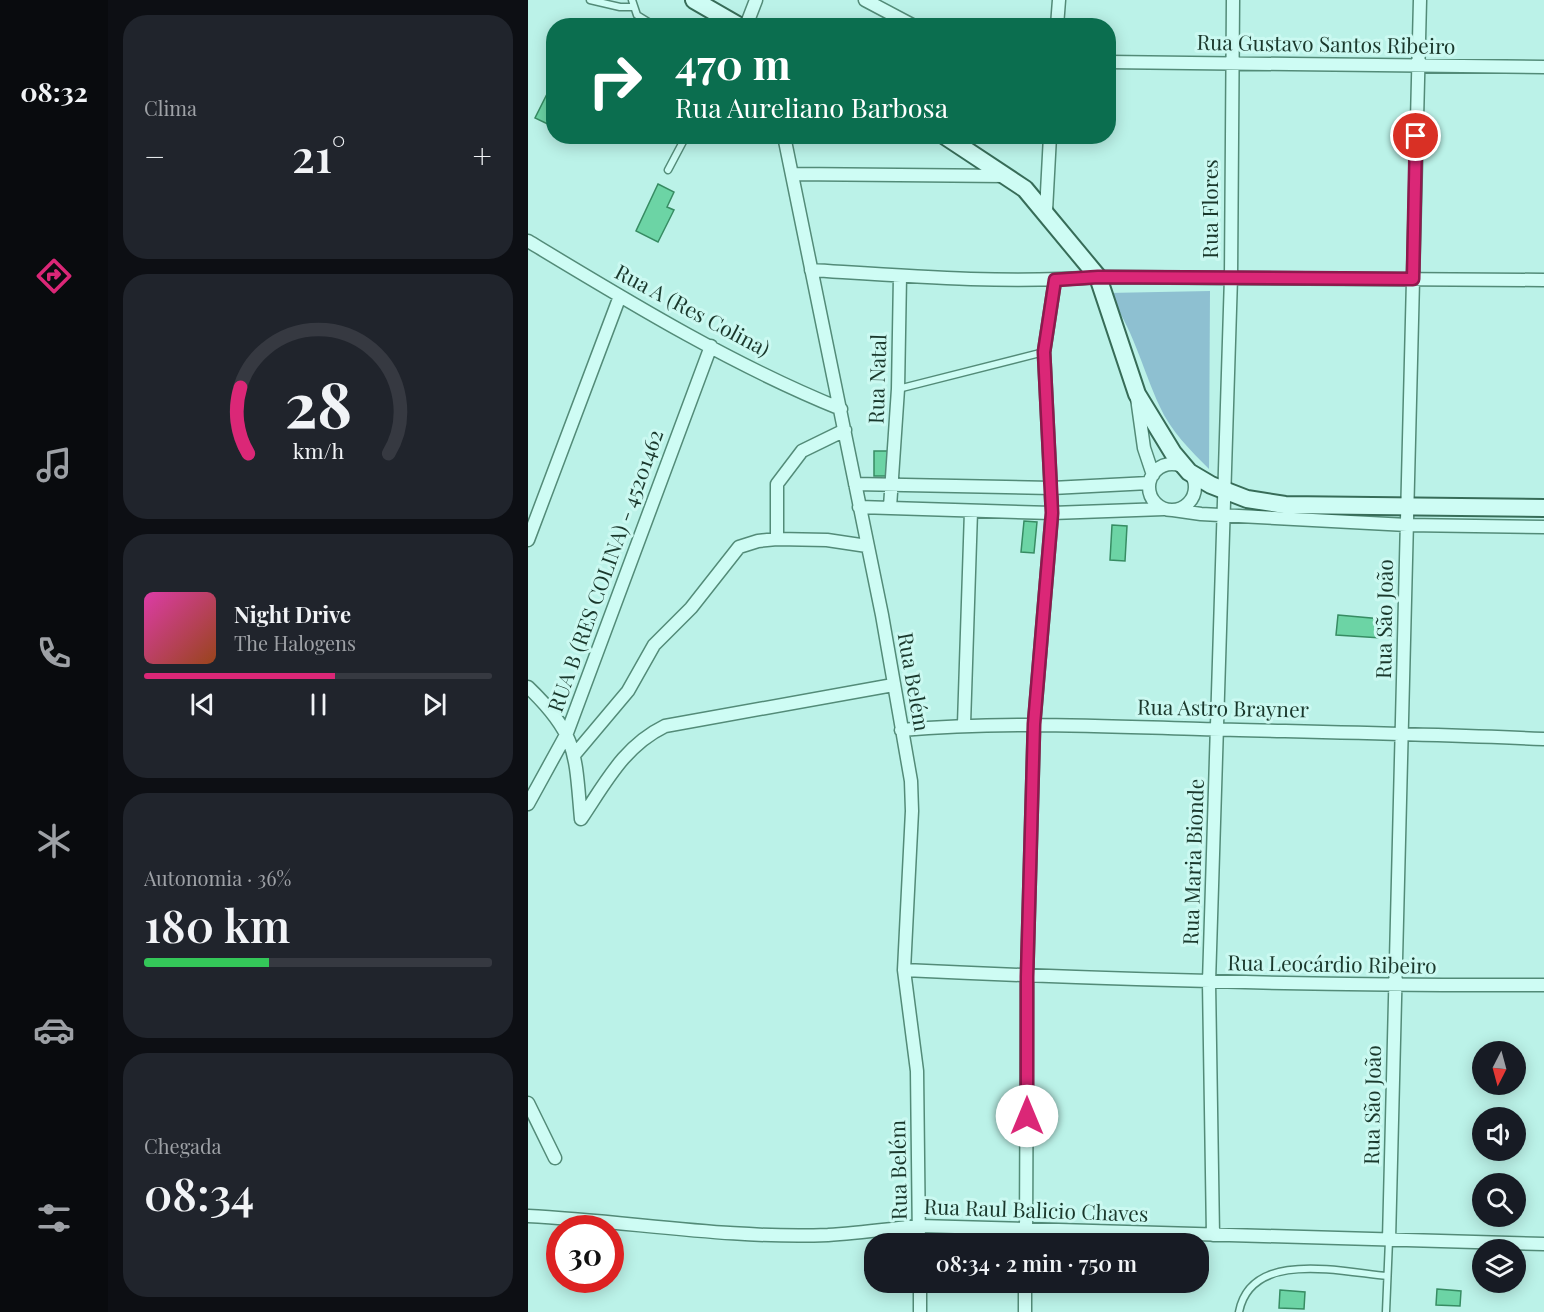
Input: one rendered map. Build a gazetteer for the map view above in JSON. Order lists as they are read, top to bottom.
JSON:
{
  "streets": {
    "street": [
      "Rua Gustavo Santos Ribeiro",
      "Rua Flores",
      "Rua A (Res Colina)",
      "Rua Natal",
      "RUA B (RES COLINA) - 45201462",
      "Rua São João",
      "Rua Belém",
      "Rua Astro Brayner",
      "Rua Maria Bionde",
      "Rua Leocárdio Ribeiro",
      "Rua Raul Balicio Chaves"
    ]
  },
  "crossings": [
    ["Rua Gustavo Santos Ribeiro", "Rua Flores"],
    ["Rua Gustavo Santos Ribeiro", "Rua São João"],
    ["Rua Flores", "Rua Maria Bionde"],
    ["Rua A (Res Colina)", "RUA B (RES COLINA) - 45201462"],
    ["Rua A (Res Colina)", "Rua Belém"],
    ["Rua São João", "Rua Astro Brayner"],
    ["Rua São João", "Rua Leocárdio Ribeiro"],
    ["Rua São João", "Rua Raul Balicio Chaves"],
    ["Rua Belém", "Rua Astro Brayner"],
    ["Rua Belém", "Rua Leocárdio Ribeiro"],
    ["Rua Belém", "Rua Raul Balicio Chaves"],
    ["Rua Astro Brayner", "Rua Maria Bionde"],
    ["Rua Maria Bionde", "Rua Leocárdio Ribeiro"],
    ["Rua Maria Bionde", "Rua Raul Balicio Chaves"]
  ],
  "north": "bottom",
  "page": {
    "tabs": "08:32",
    "tile": [
      "Clima",
      ["Autonomia · 36%", "180 km"],
      ["Chegada", "08:34"]
    ],
    "turn": ["470 m", "Rua Aureliano Barbosa"],
    "heat": ["−", "21°", "+"],
    "song": ["Night Drive", "The Halogens"],
    "limit": "30",
    "trip": "08:34 · 2 min · 750 m",
    "gauge": ["28", "km/h"]
  }
}
